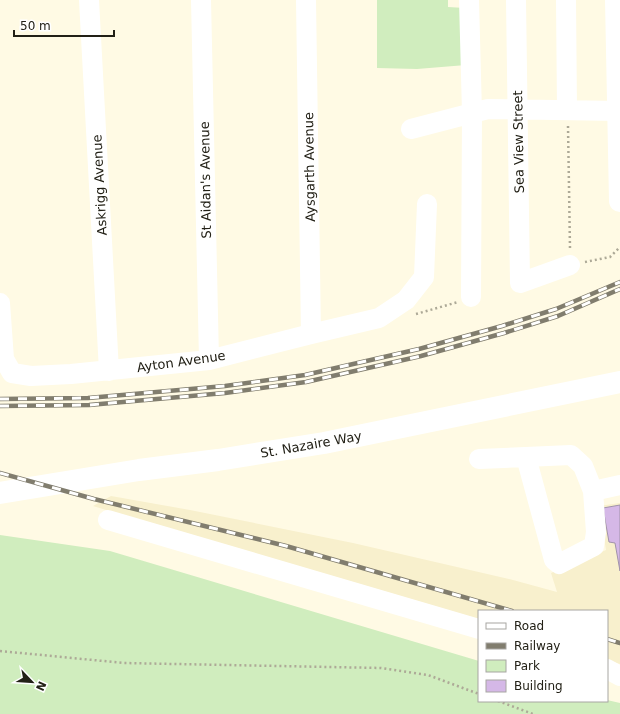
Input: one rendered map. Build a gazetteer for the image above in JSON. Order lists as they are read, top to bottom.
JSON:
{
  "streets": {
    "main road": ["St. Nazaire Way"],
    "street": [
      "Sea View Street",
      "Aysgarth Avenue",
      "St Aidan's Avenue",
      "Askrigg Avenue",
      "Ayton Avenue"
    ]
  },
  "crossings": [
    ["Aysgarth Avenue", "Ayton Avenue"],
    ["St Aidan's Avenue", "Ayton Avenue"],
    ["Askrigg Avenue", "Ayton Avenue"]
  ],
  "legend": [
    "Road",
    "Railway",
    "Park",
    "Building"
  ],
  "scale_bar": "50 m",
  "north": "bottom right"
}
